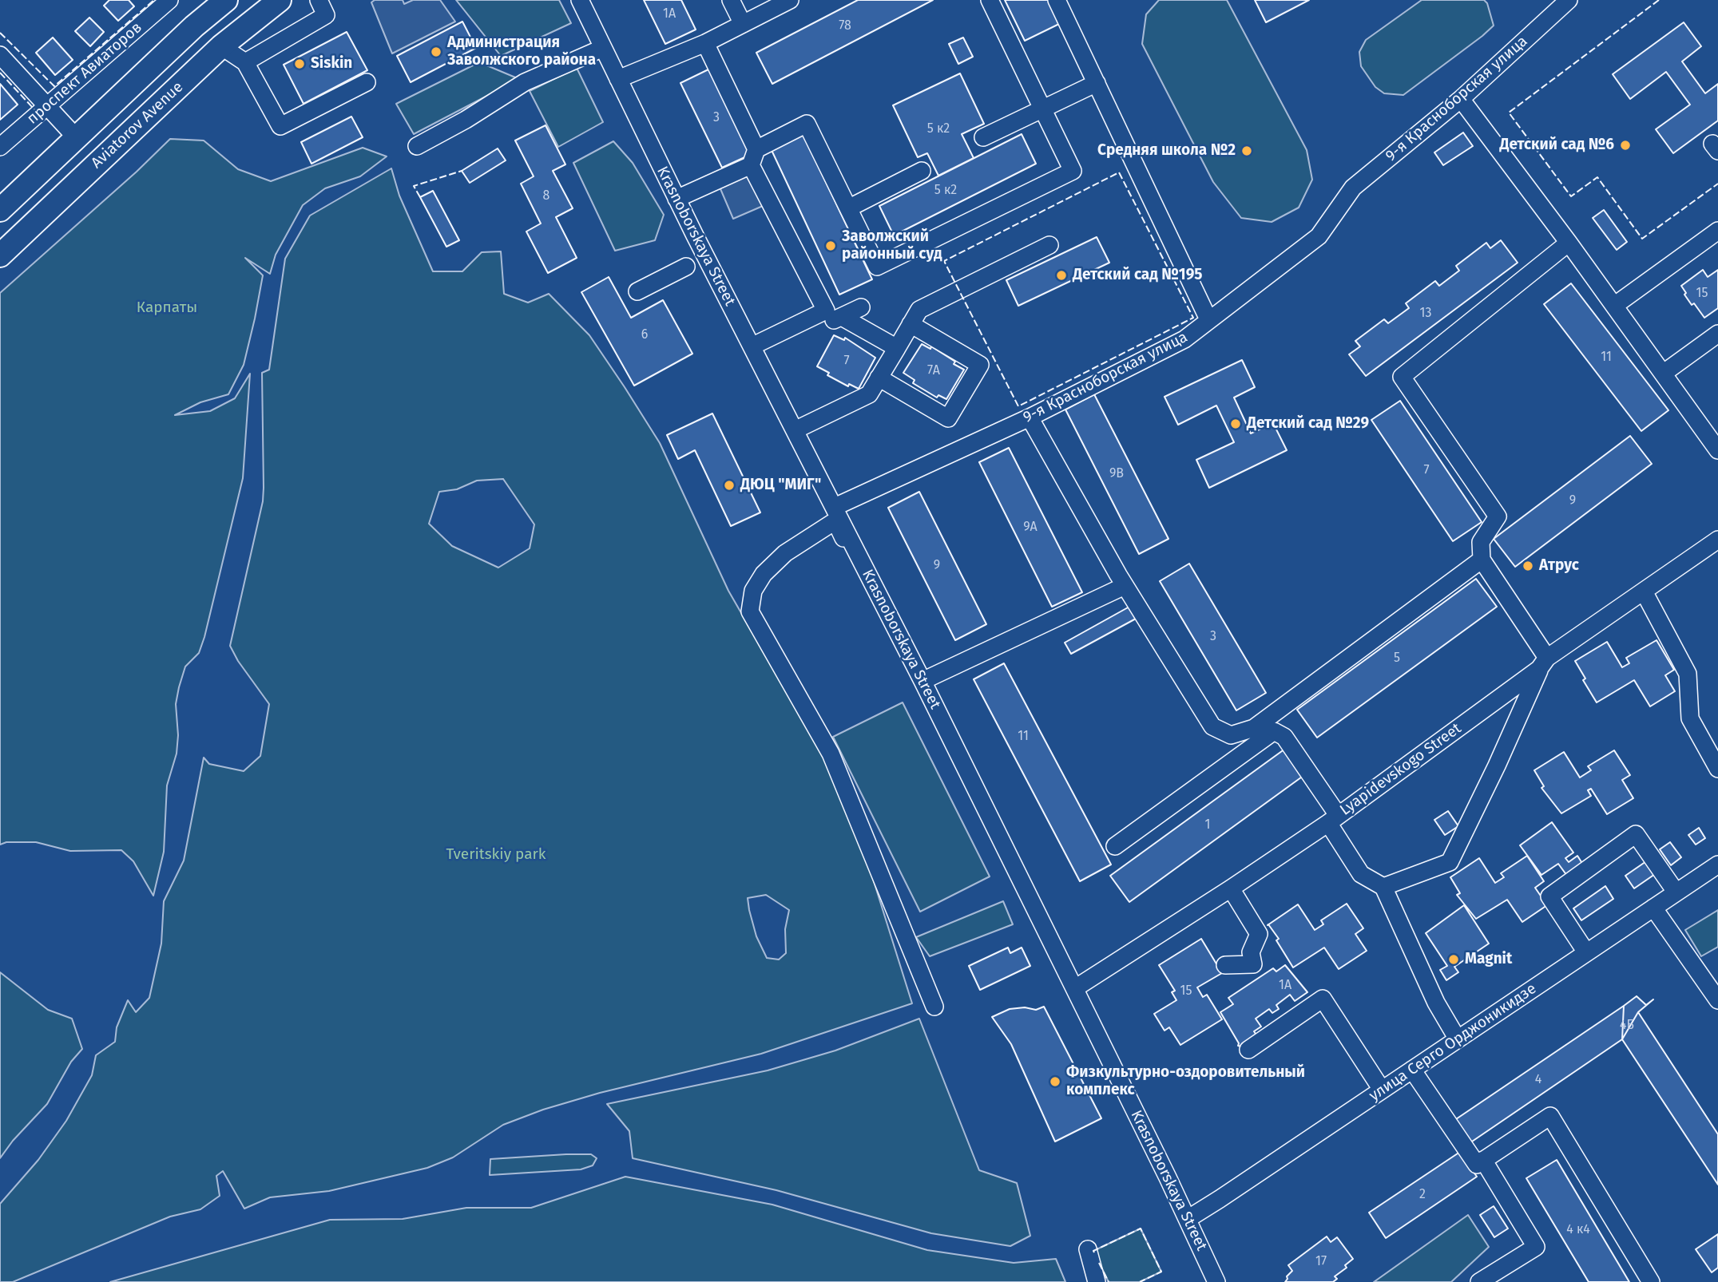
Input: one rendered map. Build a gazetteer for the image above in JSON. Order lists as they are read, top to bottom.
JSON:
{
  "streets": {
    "main road": ["Aviatorov Avenue"],
    "street": [
      "проспект Авиаторов",
      "9-я Красноборская улица",
      "Krasnoborskaya Street",
      "Lyapidevskogo Street",
      "улица Серго Орджоникидзе"
    ]
  },
  "crossings": [
    ["9-я Красноборская улица", "Krasnoborskaya Street"],
    ["Krasnoborskaya Street", "Lyapidevskogo Street"],
    ["Krasnoborskaya Street", "улица Серго Орджоникидзе"]
  ],
  "parks": ["Карпаты", "Tveritskiy park"],
  "places": [
    "Администрация Заволжского района",
    "Siskin",
    "Детский сад №6",
    "Средняя школа №2",
    "Заволжский районный суд",
    "Детский сад №195",
    "Детский сад №29",
    "ДЮЦ \"МИГ\"",
    "Атрус",
    "Magnit",
    "Физкультурно-оздоровительный комплекс"
  ],
  "house_numbers": [
    "1А",
    "78",
    "3",
    "5 к2",
    "5 к2",
    "8",
    "15",
    "13",
    "6",
    "11",
    "7",
    "7А",
    "7",
    "9В",
    "9",
    "9А",
    "9",
    "3",
    "5",
    "11",
    "1",
    "1А",
    "15",
    "4Б",
    "4",
    "2",
    "4 к4",
    "17"
  ]
}
